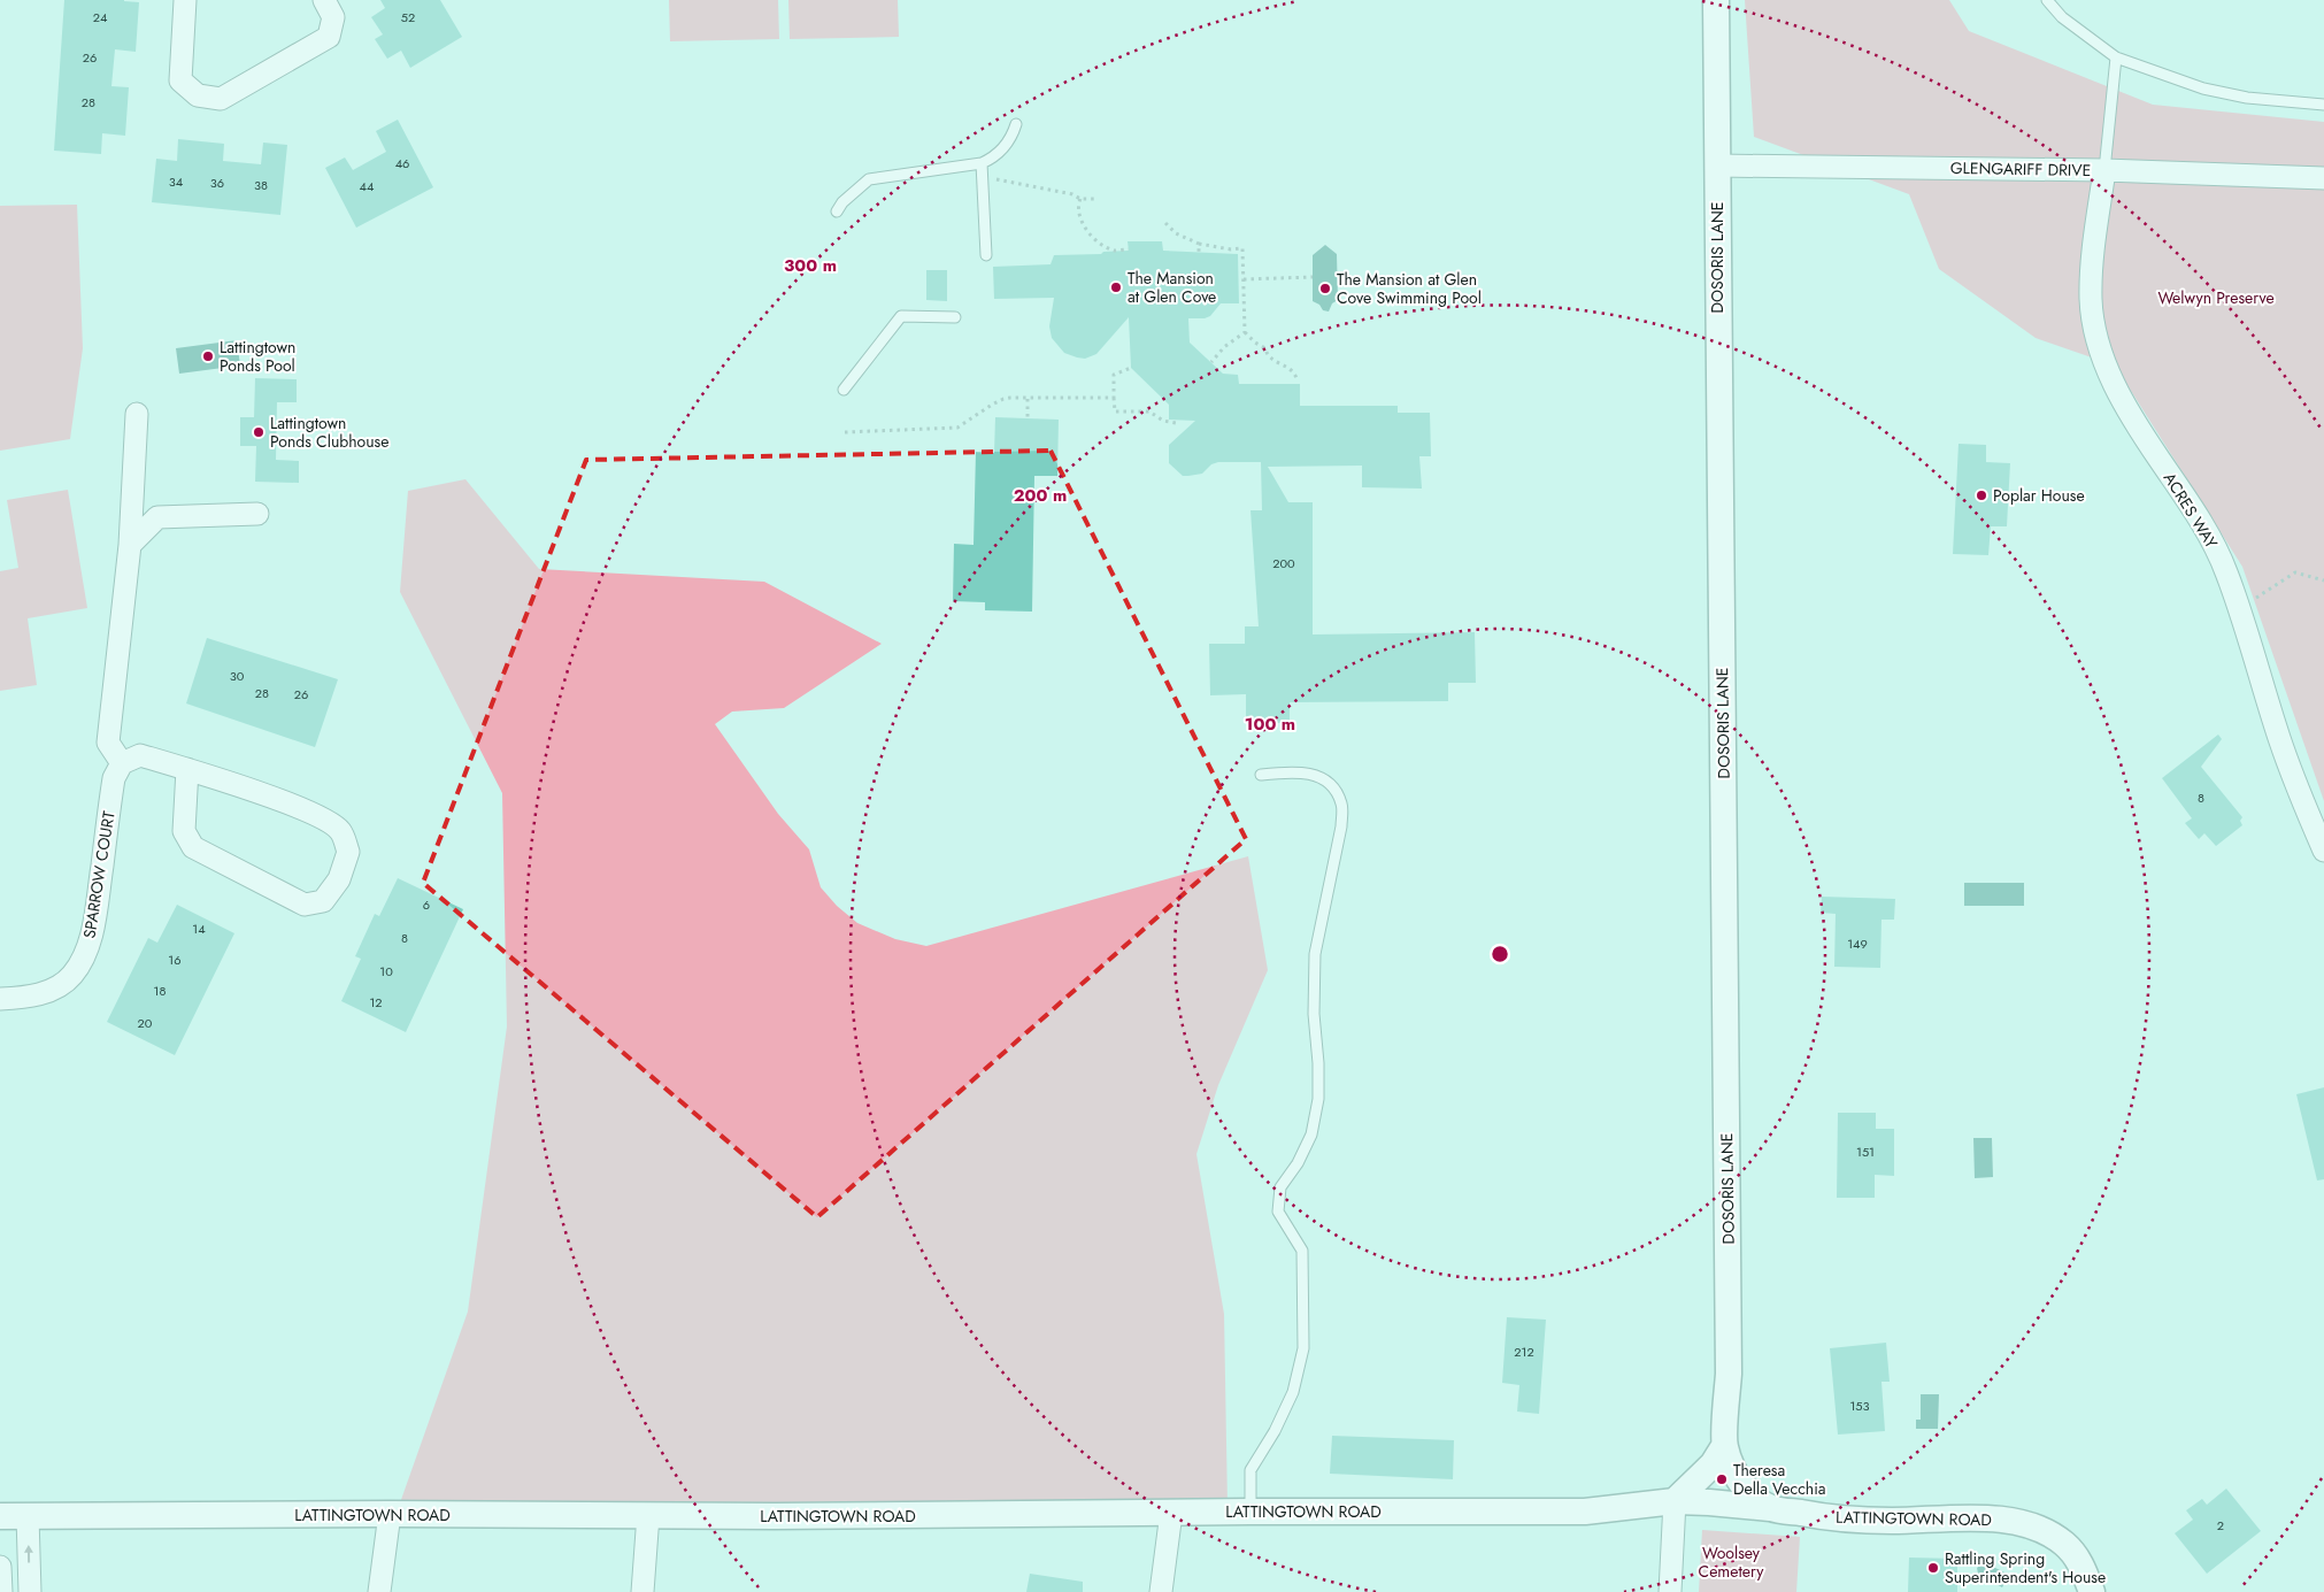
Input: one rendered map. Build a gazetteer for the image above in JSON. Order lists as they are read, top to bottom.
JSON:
{
  "streets": {
    "street": [
      "GLENGARIFF DRIVE",
      "DOSORIS LANE",
      "ACRES WAY",
      "SPARROW COURT",
      "LATTINGTOWN ROAD"
    ]
  },
  "crossings": [
    ["GLENGARIFF DRIVE", "DOSORIS LANE"],
    ["GLENGARIFF DRIVE", "ACRES WAY"],
    ["DOSORIS LANE", "LATTINGTOWN ROAD"]
  ],
  "parks": ["Welwyn Preserve", "Woolsey Cemetery"],
  "places": [
    "The Mansion at Glen Cove",
    "The Mansion at Glen Cove Swimming Pool",
    "Lattingtown Ponds Pool",
    "Lattingtown Ponds Clubhouse",
    "Poplar House",
    "Theresa Della Vecchia",
    "Rattling Spring Superintendent's House"
  ],
  "house_numbers": [
    "24",
    "52",
    "26",
    "28",
    "46",
    "34",
    "36",
    "38",
    "44",
    "200",
    "30",
    "28",
    "26",
    "8",
    "6",
    "14",
    "8",
    "149",
    "16",
    "10",
    "18",
    "12",
    "20",
    "151",
    "212",
    "153",
    "2"
  ],
  "rings": ["300 m", "200 m", "100 m"]
}
